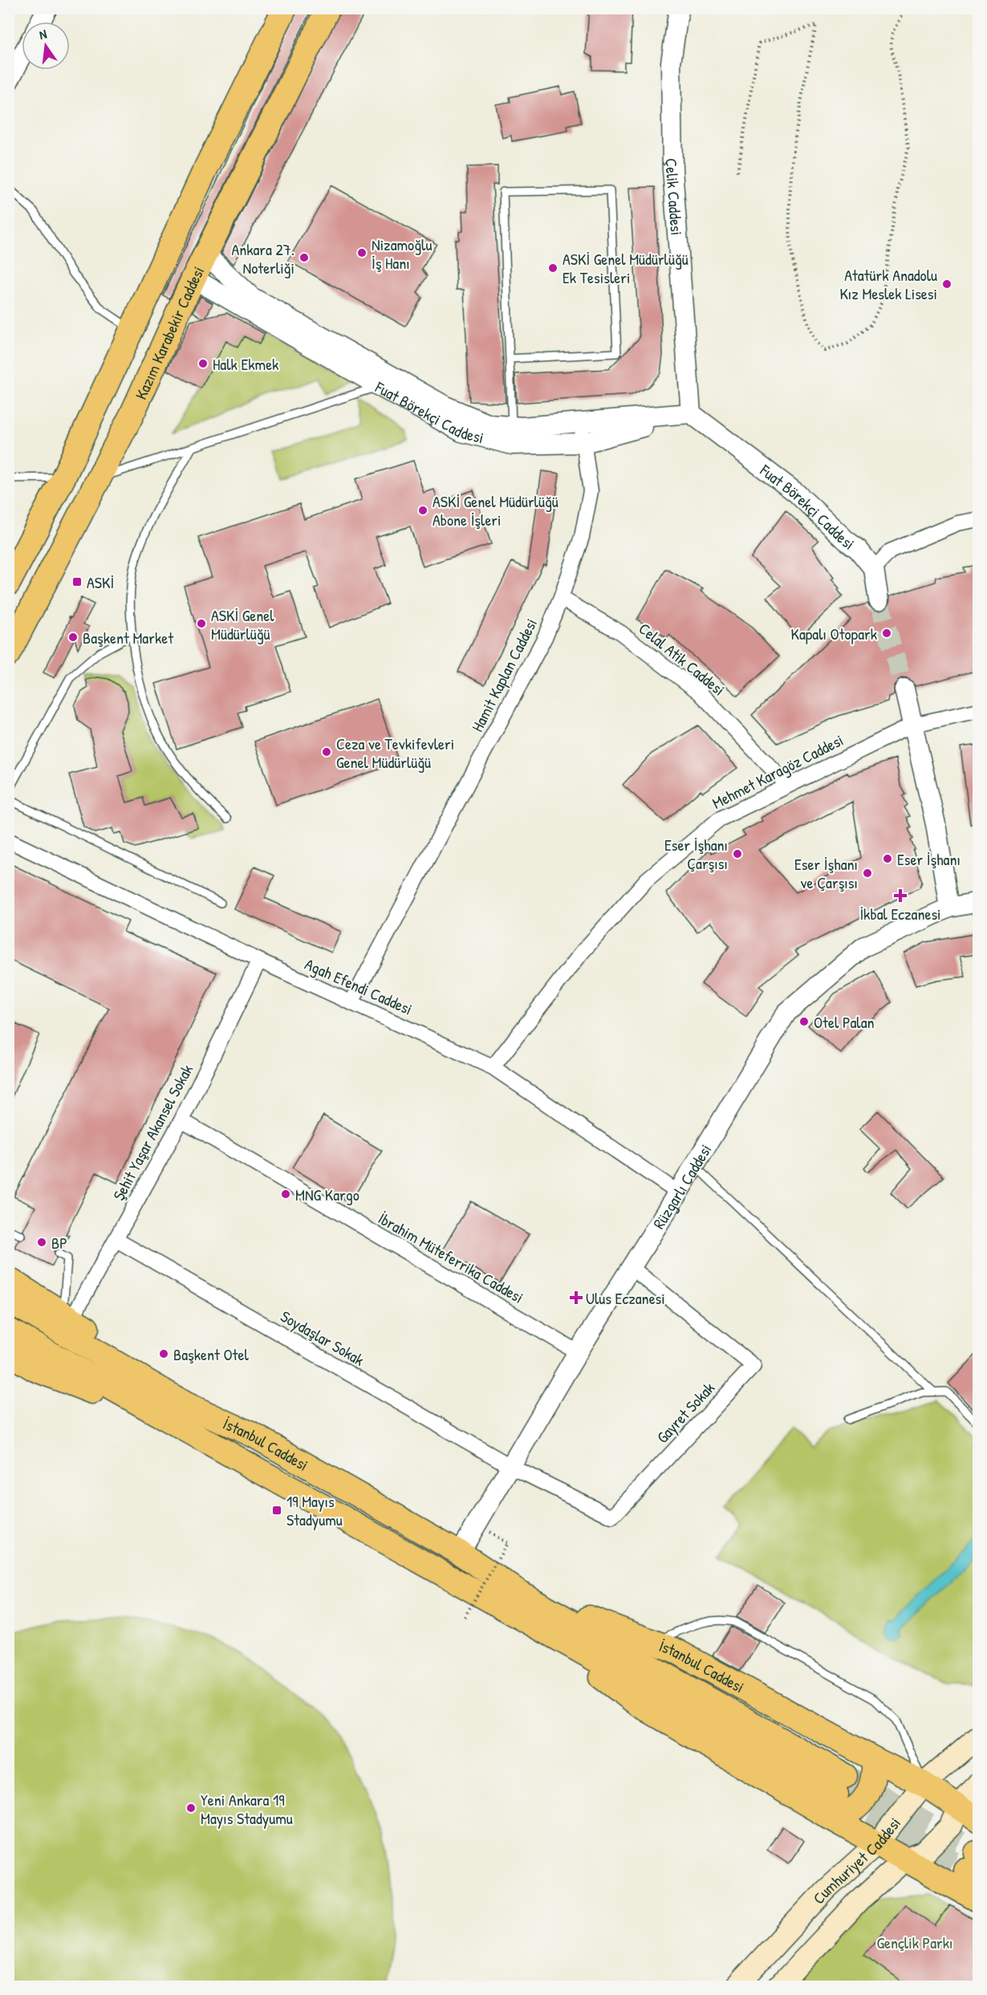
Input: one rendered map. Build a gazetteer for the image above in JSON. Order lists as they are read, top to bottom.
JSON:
{
  "streets": {
    "main road": ["Kazım Karabekir Caddesi", "İstanbul Caddesi", "Cumhuriyet Caddesi"],
    "street": [
      "Çelik Caddesi",
      "Fuat Börekçi Caddesi",
      "Celal Atik Caddesi",
      "Hamit Kaplan Caddesi",
      "Mehmet Karagöz Caddesi",
      "Agah Efendi Caddesi",
      "Şehit Yaşar Akansel Sokak",
      "Rüzgarlı Caddesi",
      "İbrahim Müteferrika Caddesi",
      "Soydaşlar Sokak",
      "Gayret Sokak"
    ]
  },
  "crossings": [
    ["Çelik Caddesi", "Fuat Börekçi Caddesi"],
    ["Kazım Karabekir Caddesi", "Fuat Börekçi Caddesi"],
    ["Fuat Börekçi Caddesi", "Hamit Kaplan Caddesi"],
    ["Celal Atik Caddesi", "Hamit Kaplan Caddesi"],
    ["Celal Atik Caddesi", "Mehmet Karagöz Caddesi"],
    ["Hamit Kaplan Caddesi", "Agah Efendi Caddesi"],
    ["Mehmet Karagöz Caddesi", "Agah Efendi Caddesi"],
    ["Agah Efendi Caddesi", "Şehit Yaşar Akansel Sokak"],
    ["Agah Efendi Caddesi", "Rüzgarlı Caddesi"],
    ["Şehit Yaşar Akansel Sokak", "İbrahim Müteferrika Caddesi"],
    ["Şehit Yaşar Akansel Sokak", "Soydaşlar Sokak"],
    ["Rüzgarlı Caddesi", "İbrahim Müteferrika Caddesi"],
    ["Rüzgarlı Caddesi", "Soydaşlar Sokak"],
    ["Rüzgarlı Caddesi", "Gayret Sokak"],
    ["Rüzgarlı Caddesi", "İstanbul Caddesi"],
    ["Soydaşlar Sokak", "Gayret Sokak"],
    ["İstanbul Caddesi", "Cumhuriyet Caddesi"]
  ],
  "parks": ["Gençlik Parkı"],
  "places": {
    "other": [
      "Nizamoğlu İş Hanı",
      "Ankara 27. Noterliği",
      "ASKİ Genel Müdürlüğü Ek Tesisleri",
      "Atatürk Anadolu Kız Meslek Lisesi",
      "Halk Ekmek",
      "ASKİ Genel Müdürlüğü Abone İşleri",
      "ASKİ Genel Müdürlüğü",
      "Kapalı Otopark",
      "Başkent Market",
      "Ceza ve Tevkifevleri Genel Müdürlüğü",
      "Eser İşhanı Çarşısı",
      "Eser İşhanı",
      "Eser İşhanı ve Çarşısı",
      "Otel Palan",
      "MNG Kargo",
      "BP",
      "Başkent Otel",
      "Yeni Ankara 19 Mayıs Stadyumu"
    ],
    "transit": ["ASKİ", "19 Mayıs Stadyumu"],
    "health": ["İkbal Eczanesi", "Ulus Eczanesi"]
  },
  "north": "top"
}
